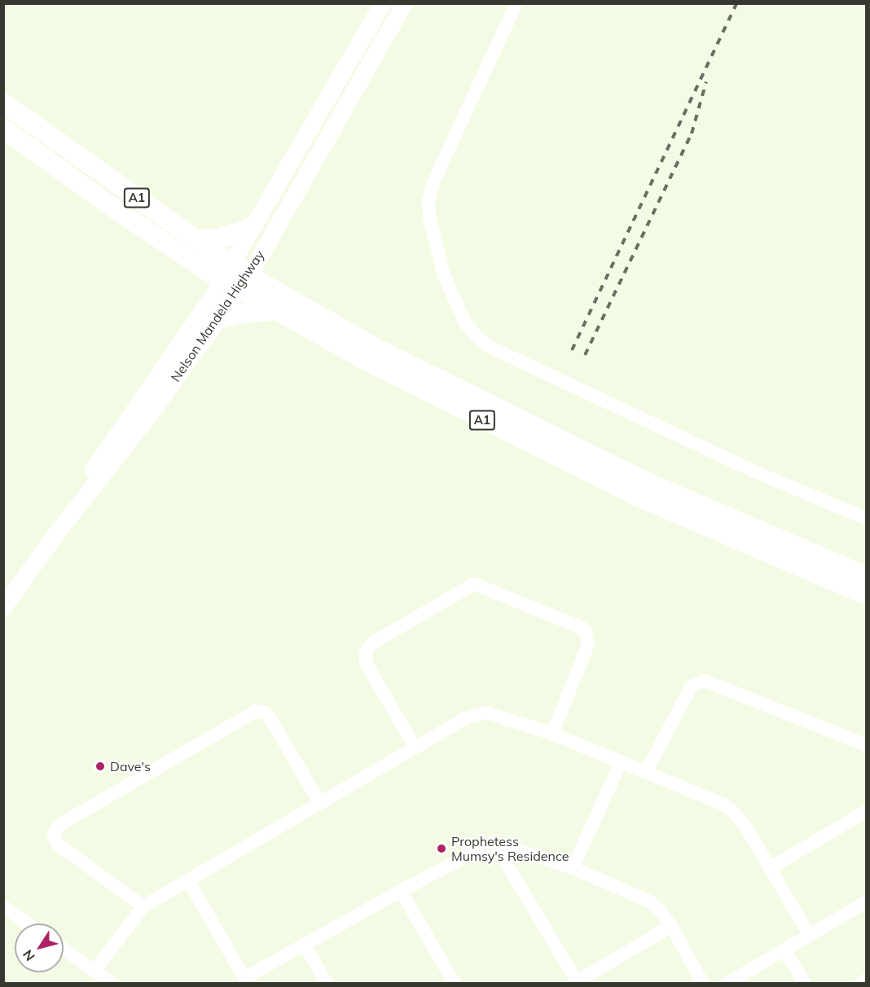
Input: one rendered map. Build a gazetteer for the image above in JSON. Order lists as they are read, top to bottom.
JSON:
{
  "streets": {
    "highway": ["A1"],
    "main road": ["Nelson Mandela Highway"]
  },
  "crossings": [
    ["A1", "Nelson Mandela Highway"]
  ],
  "places": ["Dave's", "Prophetess Mumsy's Residence"],
  "north": "bottom left"
}
